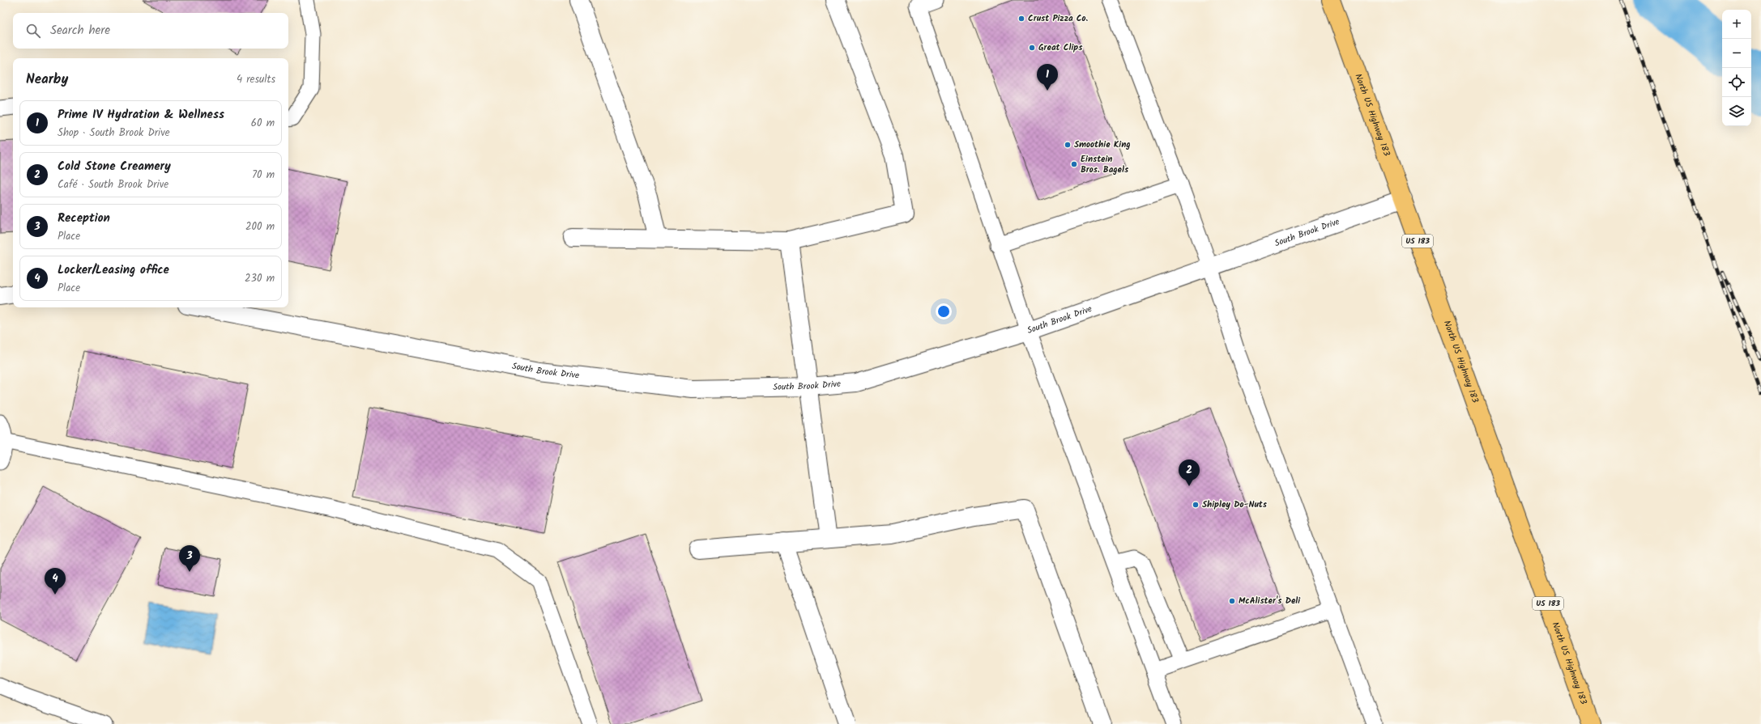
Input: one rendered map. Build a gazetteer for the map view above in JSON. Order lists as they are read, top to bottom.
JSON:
{
  "streets": {
    "main road": ["North US Highway 183", "US 183"],
    "street": ["South Brook Drive"]
  },
  "crossings": [
    ["North US Highway 183", "South Brook Drive"]
  ],
  "places": [
    "Crust Pizza Co.",
    "Great Clips",
    "Smoothie King",
    "Einstein Bros. Bagels",
    "Shipley Do-Nuts",
    "McAlister's Deli"
  ],
  "page": {
    "map_buttons": ["+", "−"],
    "search": "Search here",
    "heading": ["Nearby", "4 results"],
    "pins": [
      "1",
      "2",
      "3",
      "4"
    ],
    "list": [
      {
        "mark": "1",
        "name": "Prime IV Hydration & Wellness",
        "note": "Shop · South Brook Drive",
        "value": "60 m"
      },
      {
        "mark": "2",
        "name": "Cold Stone Creamery",
        "note": "Café · South Brook Drive",
        "value": "70 m"
      },
      {
        "mark": "3",
        "name": "Reception",
        "note": "Place",
        "value": "200 m"
      },
      {
        "mark": "4",
        "name": "Locker/Leasing office",
        "note": "Place",
        "value": "230 m"
      }
    ]
  }
}
